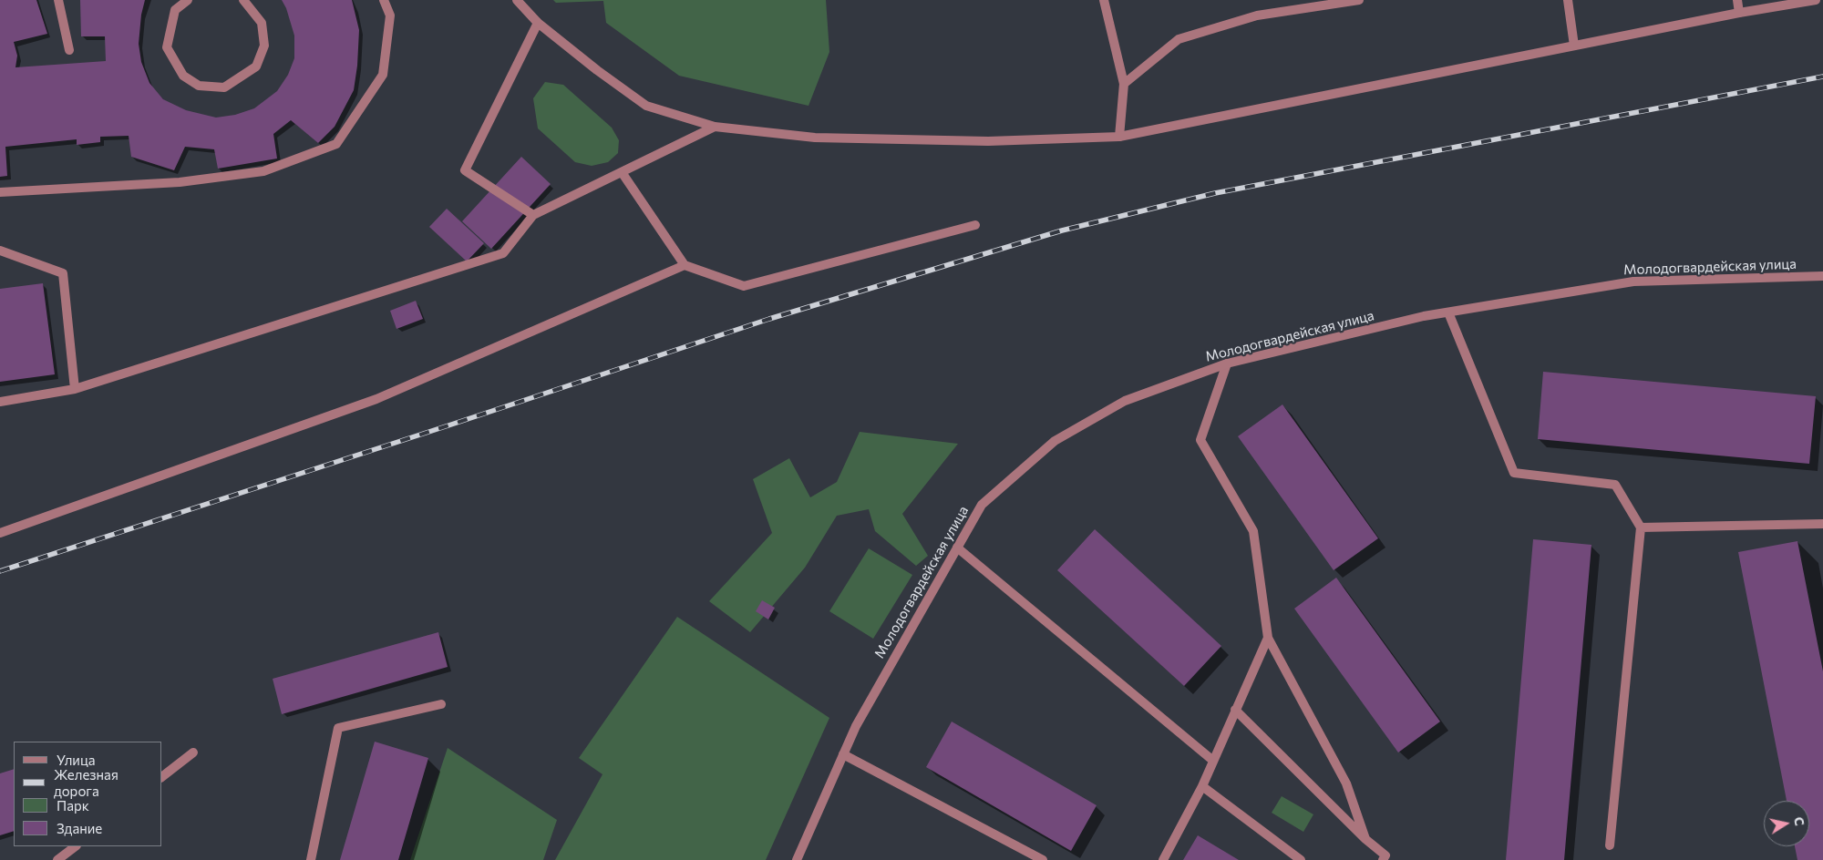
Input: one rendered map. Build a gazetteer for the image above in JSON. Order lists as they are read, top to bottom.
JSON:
{
  "streets": {
    "street": ["Молодогвардейская улица"]
  },
  "legend": [
    "Улица",
    "Железная дорога",
    "Парк",
    "Здание"
  ],
  "north": "right"
}
